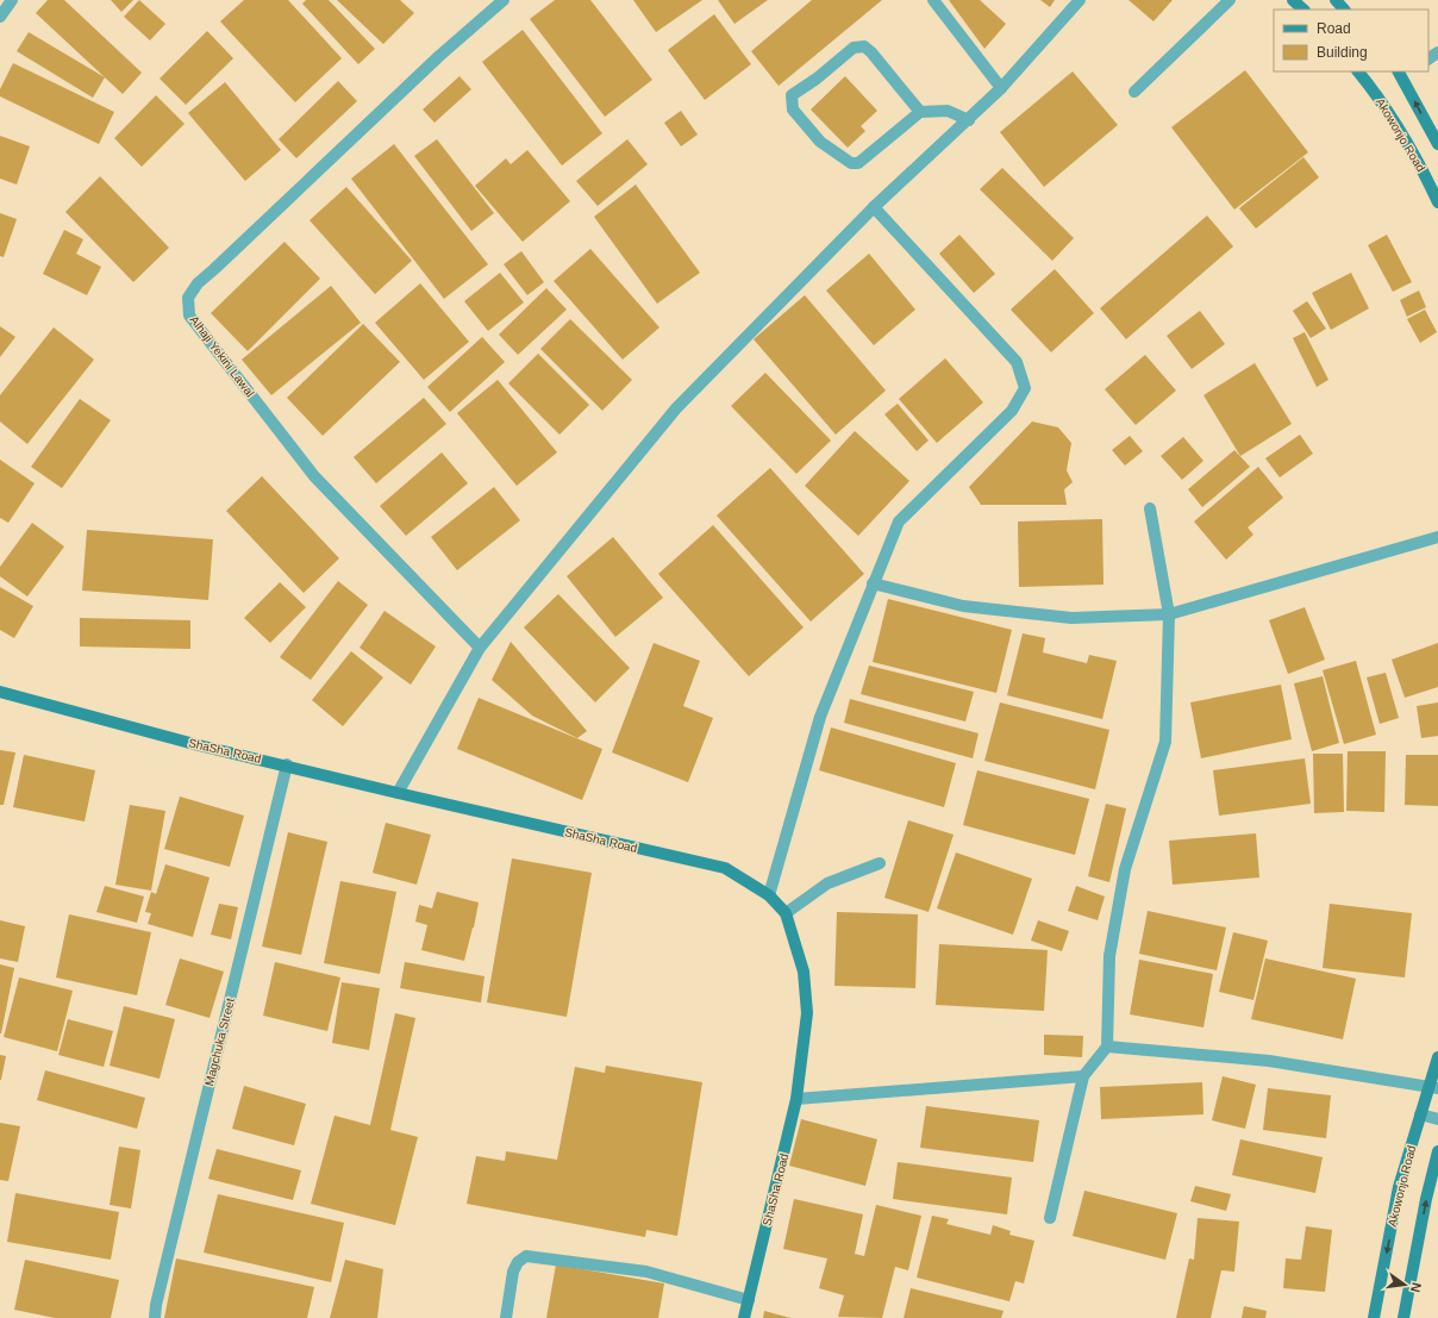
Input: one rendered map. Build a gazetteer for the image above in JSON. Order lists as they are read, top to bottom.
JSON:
{
  "streets": {
    "street": [
      "Akowonjo Road",
      "Alhaji Yekini Lawal",
      "ShaSha Road",
      "Magchuka Street"
    ]
  },
  "crossings": [
    ["ShaSha Road", "Magchuka Street"]
  ],
  "legend": ["Road", "Building"],
  "north": "right"
}
